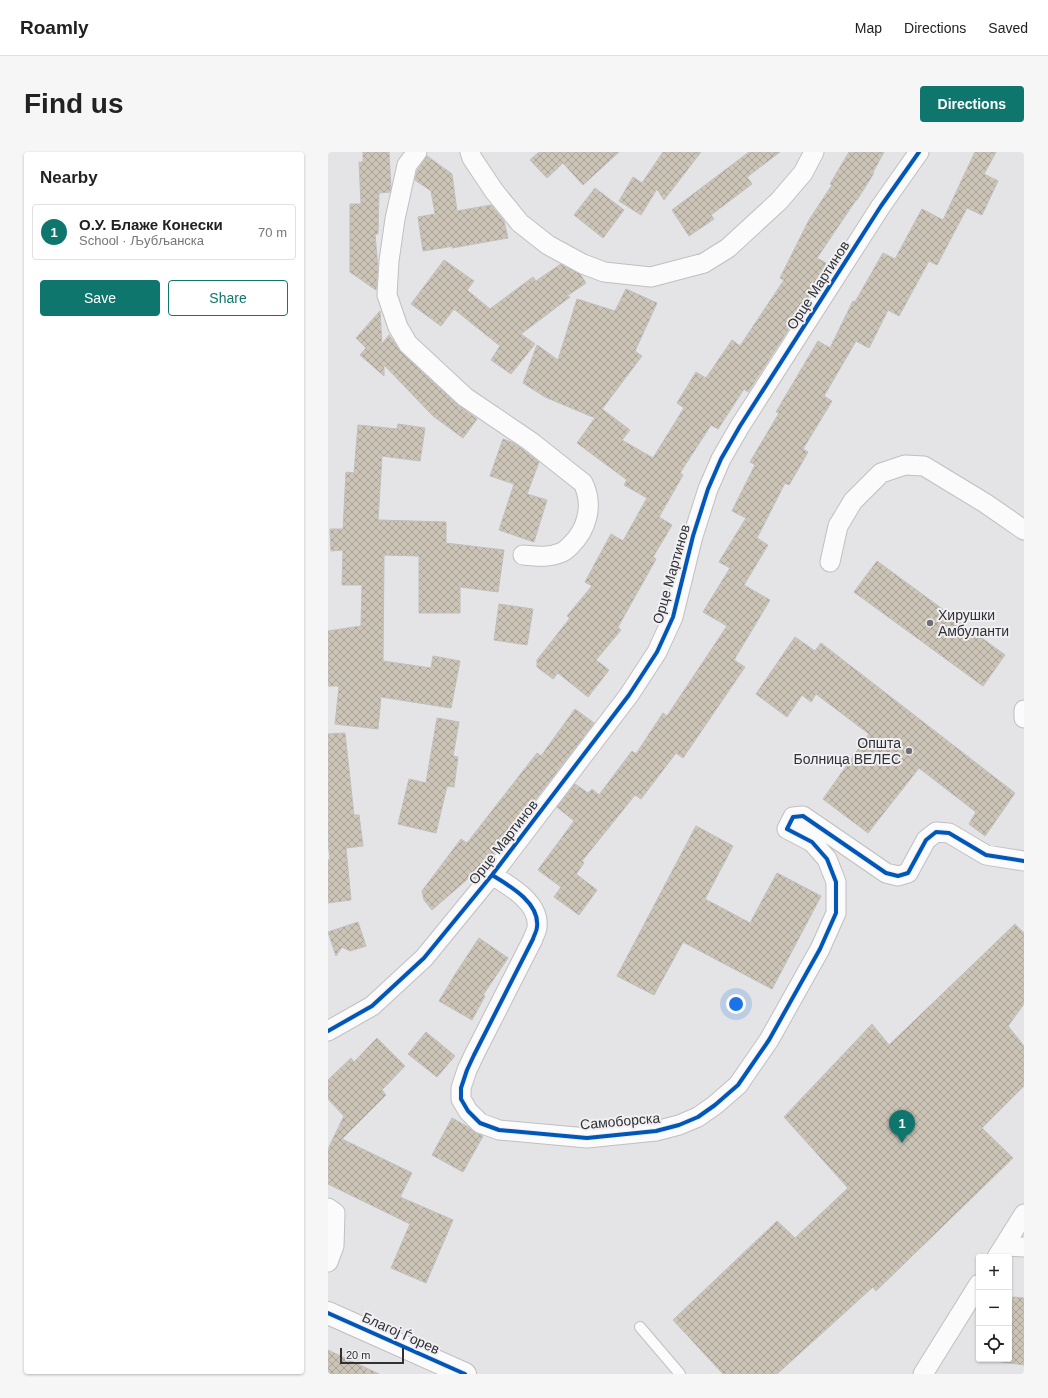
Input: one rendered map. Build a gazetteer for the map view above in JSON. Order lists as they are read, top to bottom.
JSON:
{
  "streets": {
    "main road": ["Благој Ѓорев"],
    "street": ["Орце Мартинов", "Самоборска"]
  },
  "crossings": [
    ["Орце Мартинов", "Самоборска"]
  ],
  "places": ["Хирушки Амбуланти", "Општа Болница ВЕЛЕС"],
  "scale_bar": "20 m",
  "page": {
    "header": "Roamly",
    "nav": ["Map", "Directions", "Saved"],
    "buttons": [
      "Directions",
      ["Save", "Share"]
    ],
    "title": "Find us",
    "heading": "Nearby",
    "list": [
      {
        "mark": "1",
        "name": "О.У. Блаже Конески",
        "note": "School · Љубљанска",
        "value": "70 m"
      }
    ],
    "pins": "1",
    "map_buttons": ["+", "−"],
    "scale": "20 m"
  }
}
